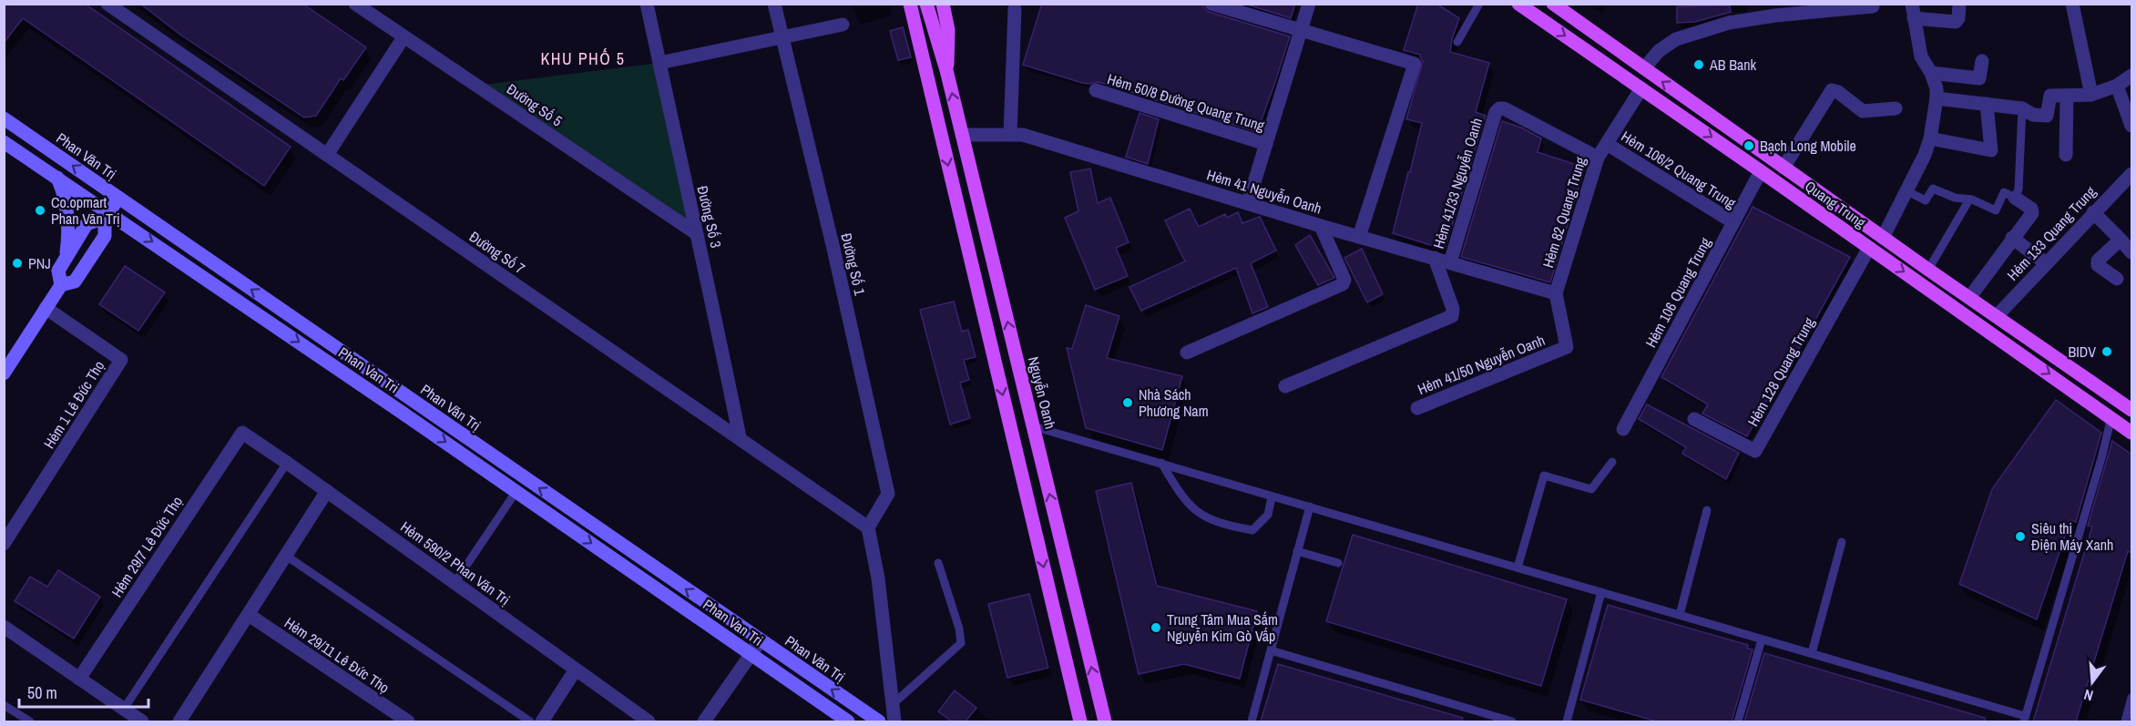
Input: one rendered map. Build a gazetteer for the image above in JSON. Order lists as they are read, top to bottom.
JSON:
{
  "streets": {
    "main road": [
      "Phan Văn Trị",
      "Quang Trung",
      "Phan Van Tri",
      "Nguyễn Oanh"
    ],
    "street": [
      "Hẻm 50/8 Đường Quang Trung",
      "Đường Số 5",
      "Hẻm 106/2 Quang Trung",
      "Hẻm 41/33 Nguyễn Oanh",
      "Hẻm 41 Nguyễn Oanh",
      "Hẻm 82 Quang Trung",
      "Đường Số 3",
      "Hẻm 133 Quang Trung",
      "Đường Số 7",
      "Đường Số 1",
      "Hẻm 106 Quang Trung",
      "Hẻm 41/50 Nguyễn Oanh",
      "Hẻm 128 Quang Trung",
      "Hẻm 1 Lê Đức Thọ",
      "Hẻm 29/7 Lê Đức Thọ",
      "Hẻm 590/2 Phan Văn Trị",
      "Hẻm 29/11 Lê Đức Thọ"
    ]
  },
  "crossings": [
    ["Đường Số 5", "Đường Số 3"],
    ["Hẻm 106/2 Quang Trung", "Hẻm 82 Quang Trung"],
    ["Hẻm 106/2 Quang Trung", "Hẻm 106 Quang Trung"],
    ["Hẻm 41/33 Nguyễn Oanh", "Hẻm 41 Nguyễn Oanh"],
    ["Hẻm 41/33 Nguyễn Oanh", "Hẻm 82 Quang Trung"],
    ["Hẻm 41 Nguyễn Oanh", "Hẻm 82 Quang Trung"],
    ["Hẻm 41 Nguyễn Oanh", "Hẻm 41/50 Nguyễn Oanh"],
    ["Hẻm 41 Nguyễn Oanh", "Nguyễn Oanh"],
    ["Quang Trung", "Hẻm 82 Quang Trung"],
    ["Quang Trung", "Hẻm 133 Quang Trung"],
    ["Quang Trung", "Hẻm 106 Quang Trung"],
    ["Quang Trung", "Hẻm 128 Quang Trung"],
    ["Hẻm 82 Quang Trung", "Hẻm 41/50 Nguyễn Oanh"],
    ["Đường Số 3", "Đường Số 7"],
    ["Đường Số 7", "Đường Số 1"],
    ["Hẻm 29/7 Lê Đức Thọ", "Hẻm 590/2 Phan Văn Trị"]
  ],
  "one_way": ["Phan Văn Trị", "Phan Van Tri"],
  "districts": ["KHU PHỐ 5"],
  "places": [
    "AB Bank",
    "Bạch Long Mobile",
    "Co.opmart Phan Văn Trị",
    "PNJ",
    "BIDV",
    "Nhà Sách Phương Nam",
    "Siêu thị Điện Máy Xanh",
    "Trung Tâm Mua Sắm Nguyễn Kim Gò Vấp"
  ],
  "scale_bar": "50 m",
  "north": "bottom"
}
